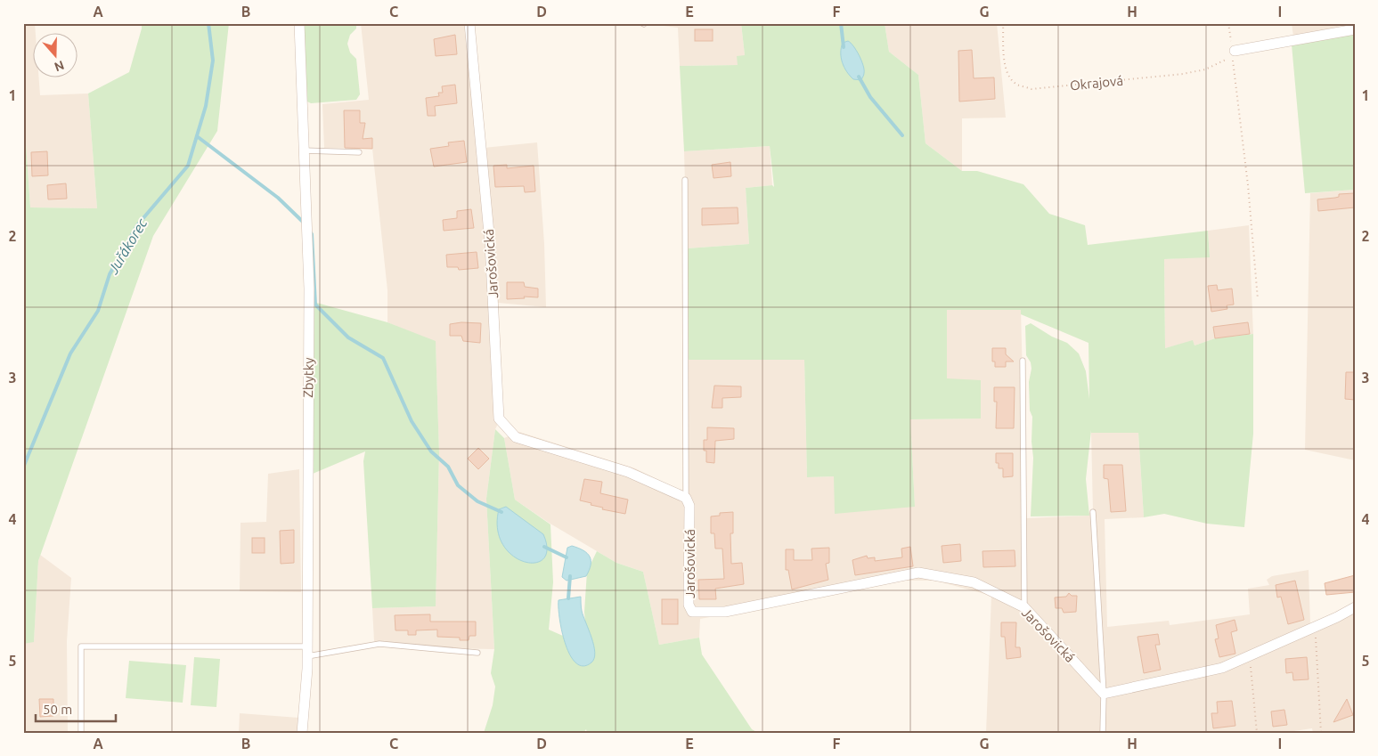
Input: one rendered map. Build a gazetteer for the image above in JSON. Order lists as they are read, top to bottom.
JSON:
{
  "streets": {
    "street": ["Jarošovická", "Zbytky"],
    "path": ["Okrajová"]
  },
  "water": ["Juřákorec"],
  "scale_bar": "50 m",
  "north": "bottom",
  "grid": {
    "columns": [
      "A",
      "B",
      "C",
      "D",
      "E",
      "F",
      "G",
      "H",
      "I"
    ],
    "rows": [
      "1",
      "2",
      "3",
      "4",
      "5"
    ]
  }
}
